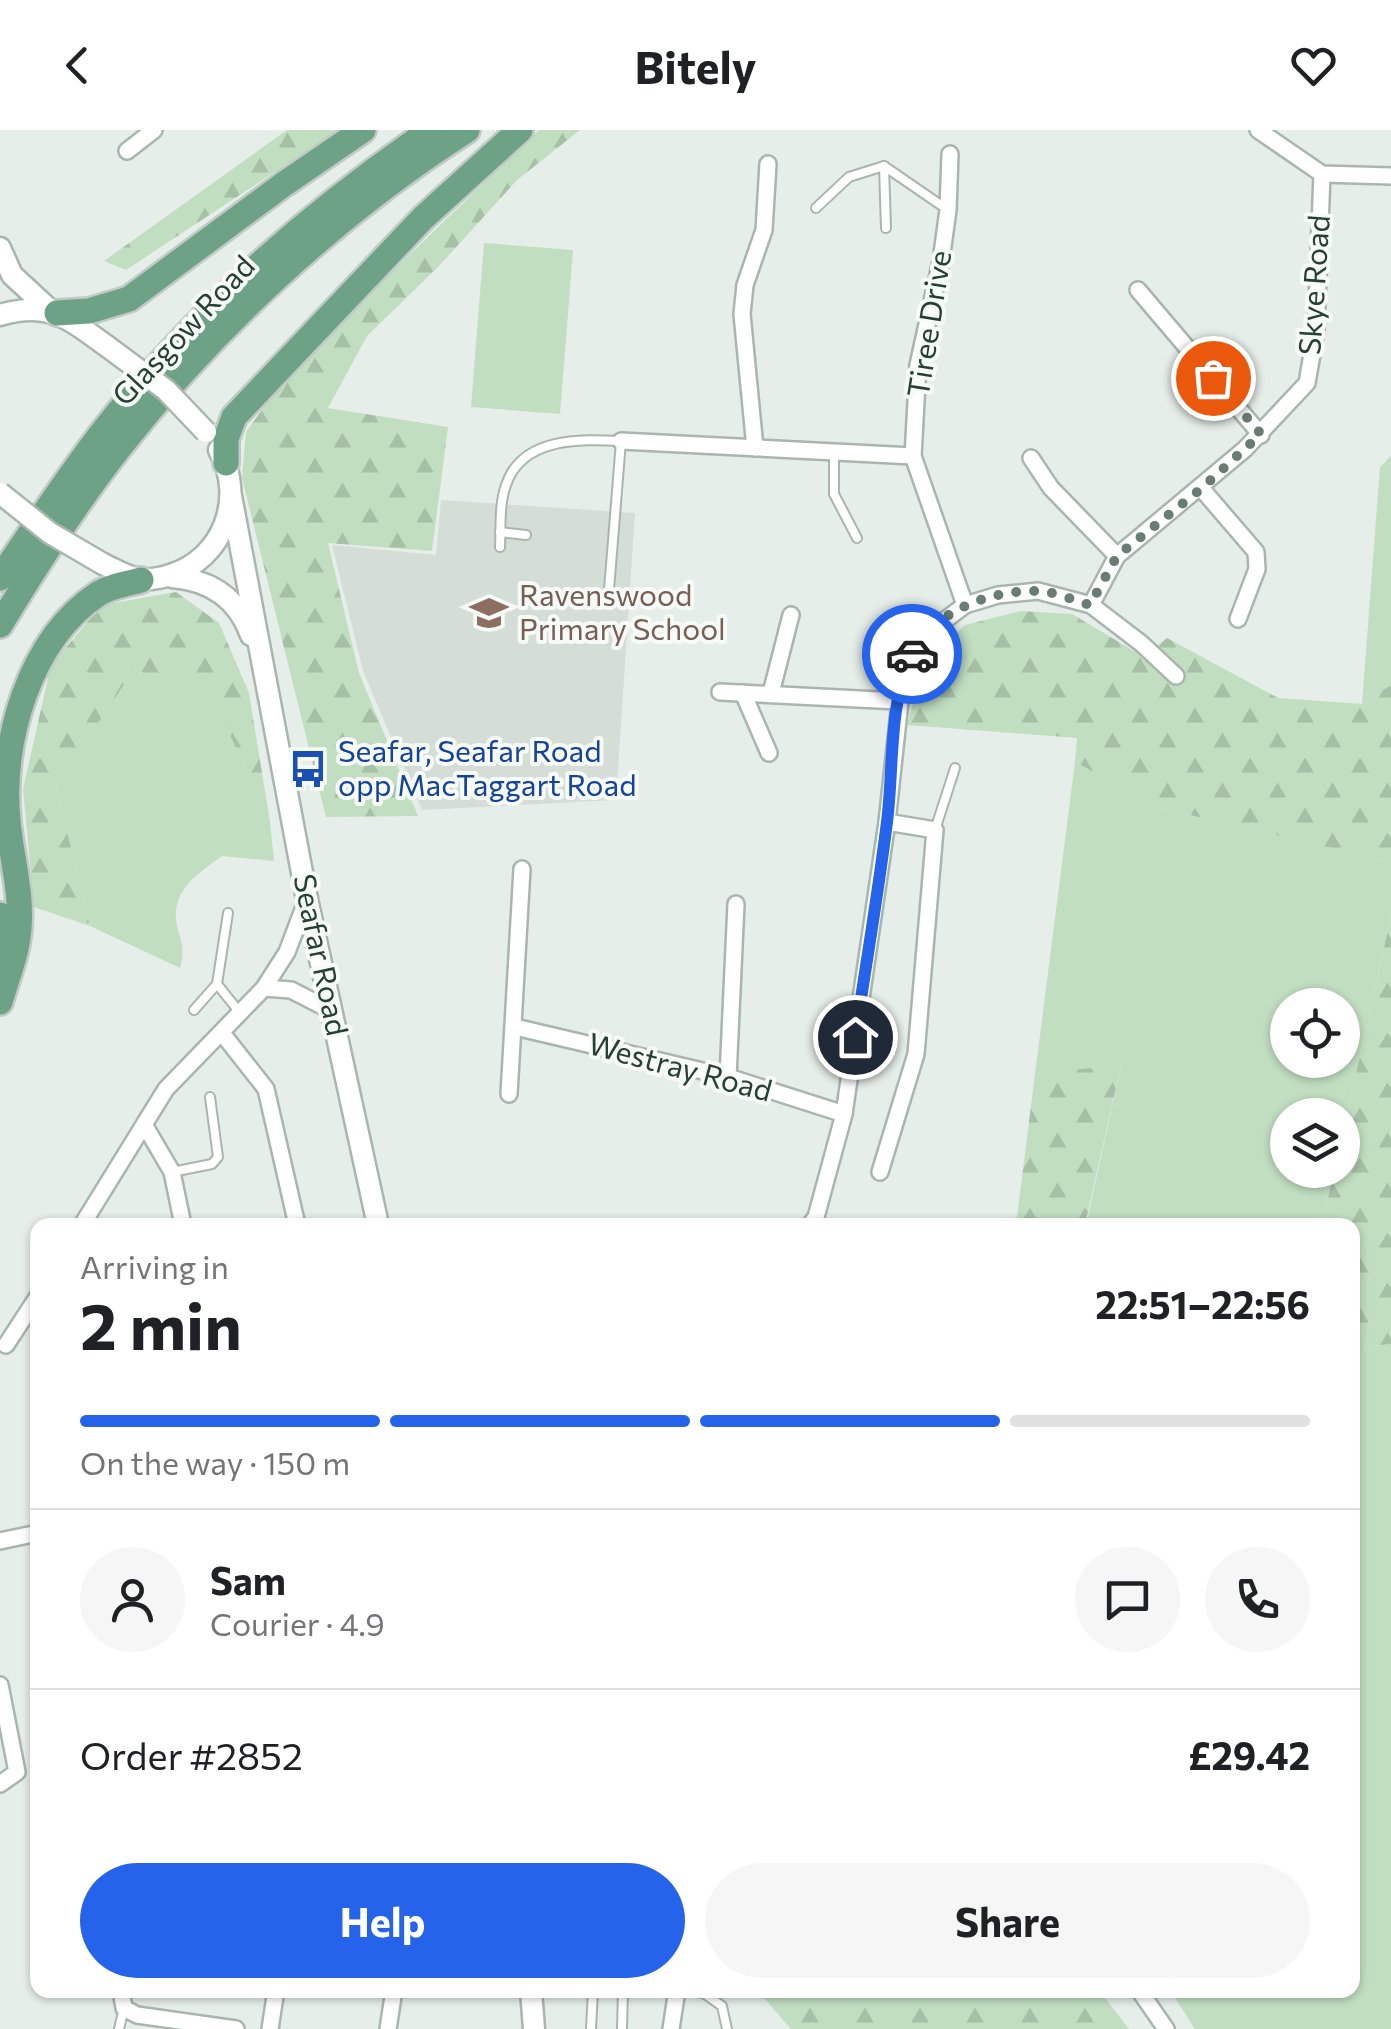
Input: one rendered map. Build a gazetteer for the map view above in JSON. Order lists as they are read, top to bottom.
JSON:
{
  "streets": {
    "main road": ["Glasgow Road"],
    "street": [
      "Skye Road",
      "Tiree Drive",
      "Seafar Road",
      "Westray Road"
    ]
  },
  "places": {
    "school or university": ["Ravenswood Primary School"],
    "bus stop": ["Seafar, Seafar Road opp MacTaggart Road"]
  },
  "page": {
    "header": "Bitely",
    "heading": ["2 min", "Arriving in", "22:51–22:56"],
    "panel": [
      "Sam",
      "Courier · 4.9",
      "Order #2852",
      "£29.42"
    ],
    "bar": "On the way · 150 m",
    "buttons": ["Help", "Share"]
  }
}
